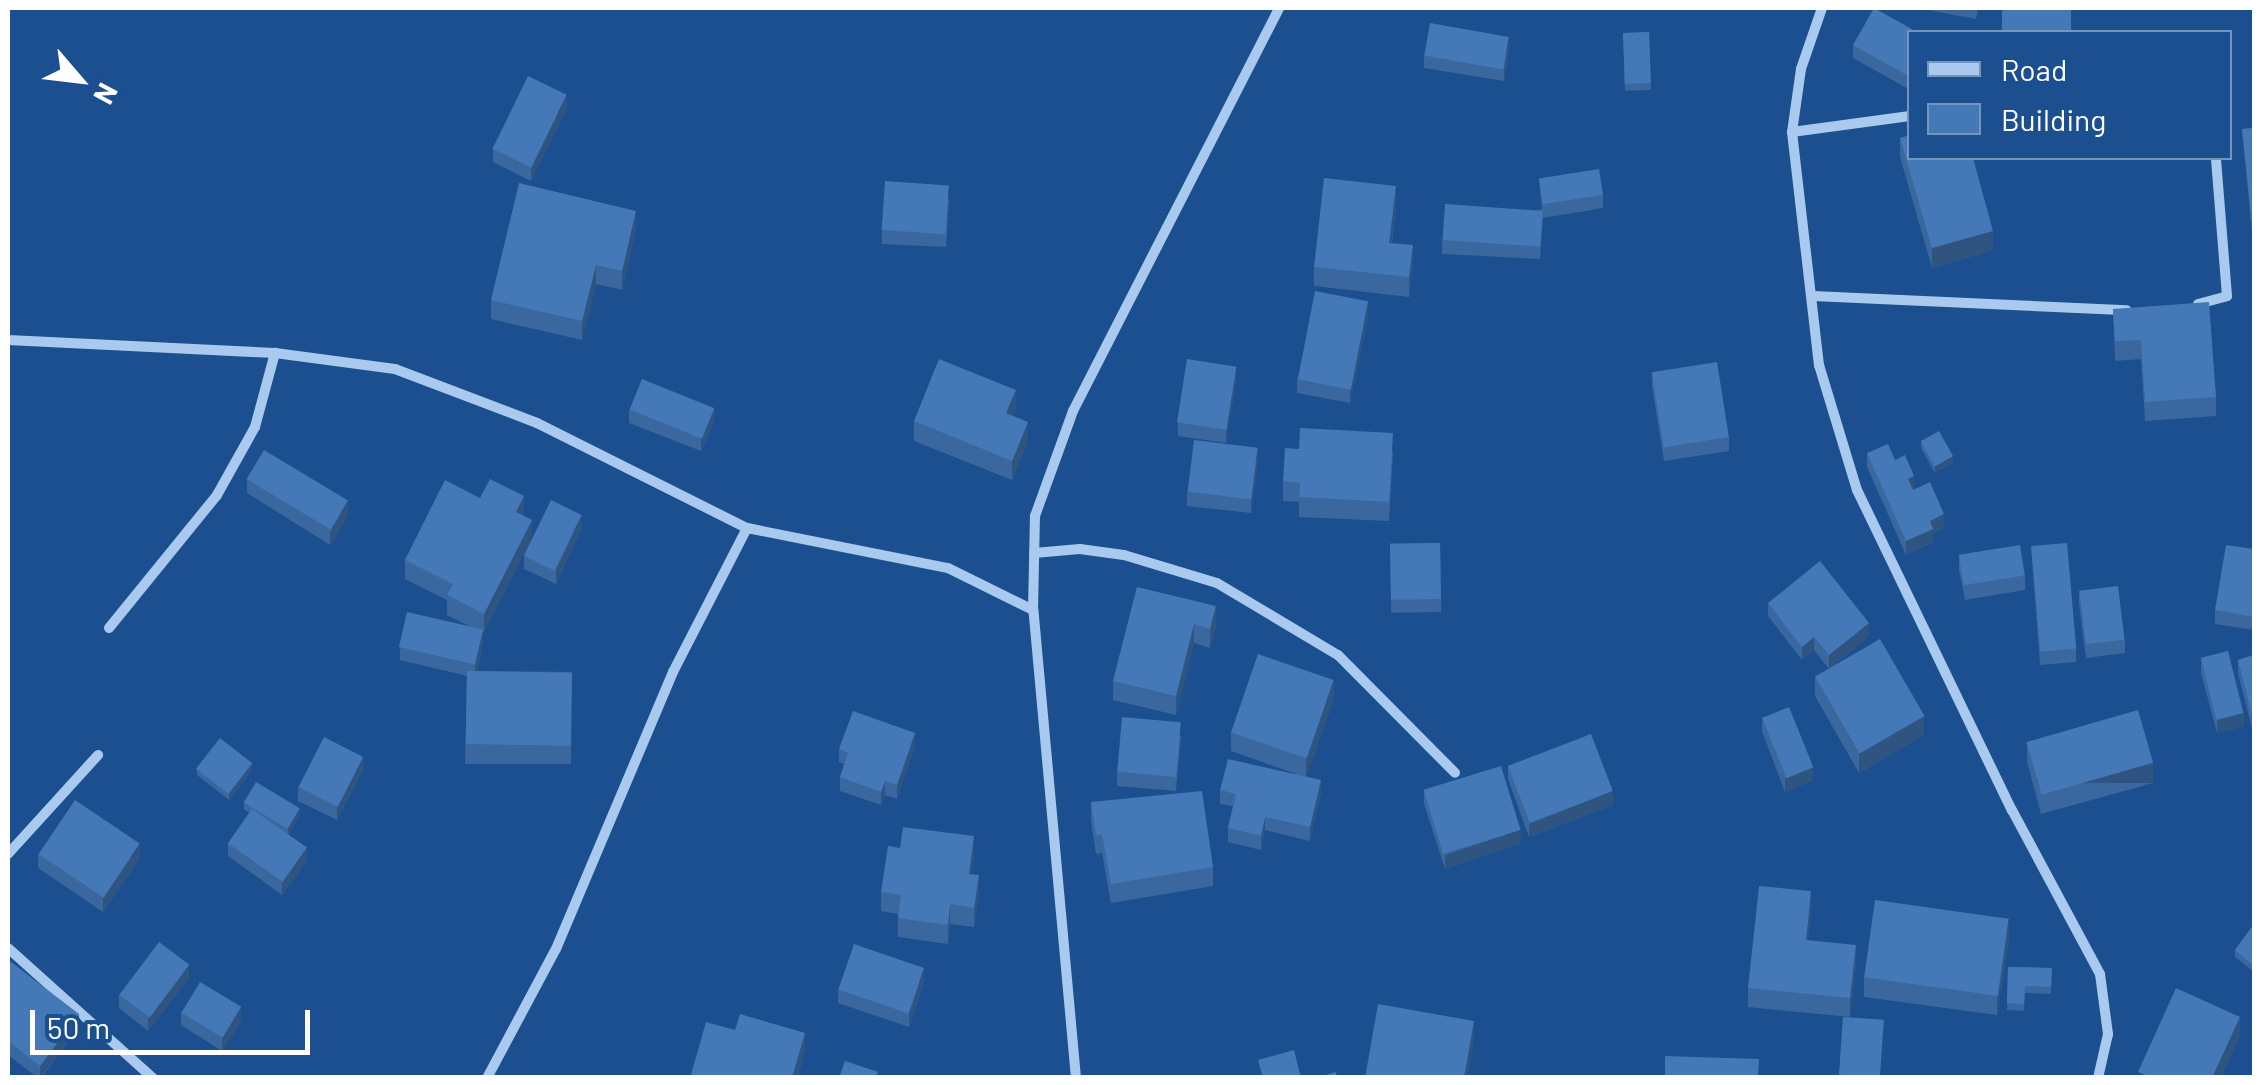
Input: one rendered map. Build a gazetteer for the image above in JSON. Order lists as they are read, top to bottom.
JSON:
{
  "legend": ["Road", "Building"],
  "scale_bar": "50 m",
  "north": "bottom right"
}
